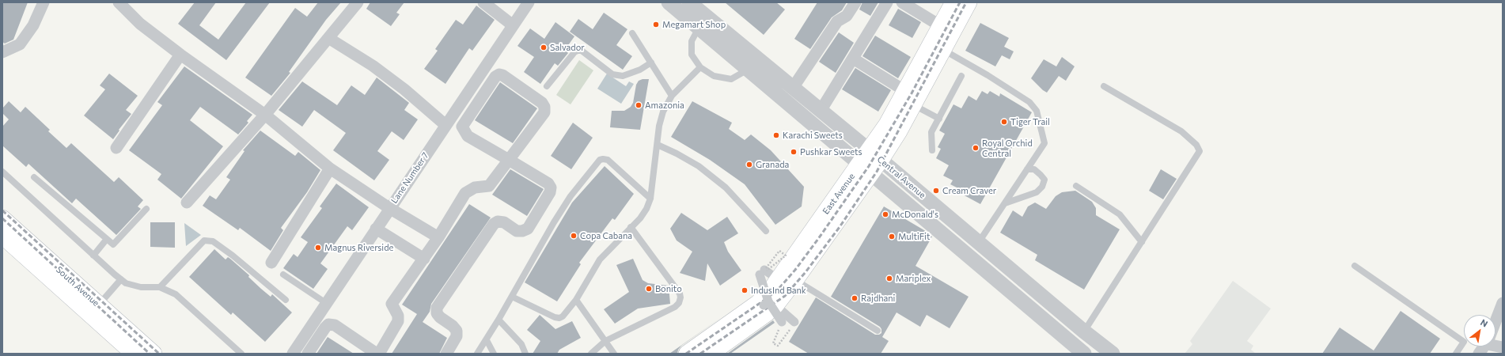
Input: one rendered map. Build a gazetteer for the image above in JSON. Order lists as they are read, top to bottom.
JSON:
{
  "streets": {
    "main road": ["East Avenue", "South Avenue"],
    "street": ["Central Avenue", "Lane Number 7"]
  },
  "crossings": [
    ["Central Avenue", "East Avenue"]
  ],
  "places": [
    "Megamart Shop",
    "Salvador",
    "Amazonia",
    "Tiger Trail",
    "Karachi Sweets",
    "Royal Orchid Central",
    "Pushkar Sweets",
    "Granada",
    "Cream Craver",
    "McDonald's",
    "Copa Cabana",
    "MultiFit",
    "Magnus Riverside",
    "Mariplex",
    "Bonito",
    "IndusInd Bank",
    "Rajdhani"
  ],
  "north": "top right"
}
